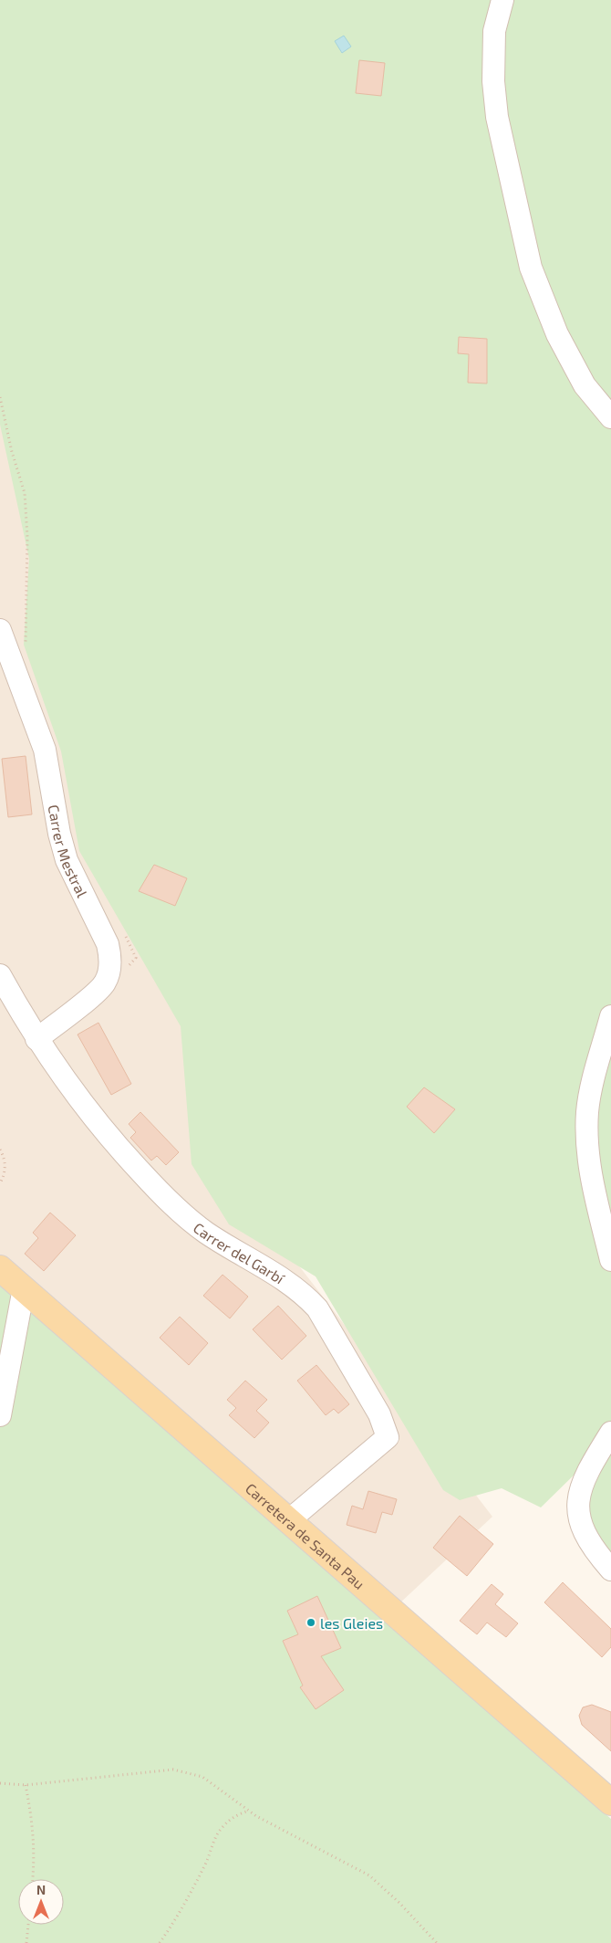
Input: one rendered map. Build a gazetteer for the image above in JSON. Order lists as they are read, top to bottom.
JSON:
{
  "streets": {
    "main road": ["Carretera de Santa Pau"],
    "street": ["Carrer Mestral", "Carrer del Garbí"]
  },
  "crossings": [
    ["Carrer del Garbí", "Carretera de Santa Pau"]
  ],
  "places": ["les Gleies"],
  "north": "top"
}
